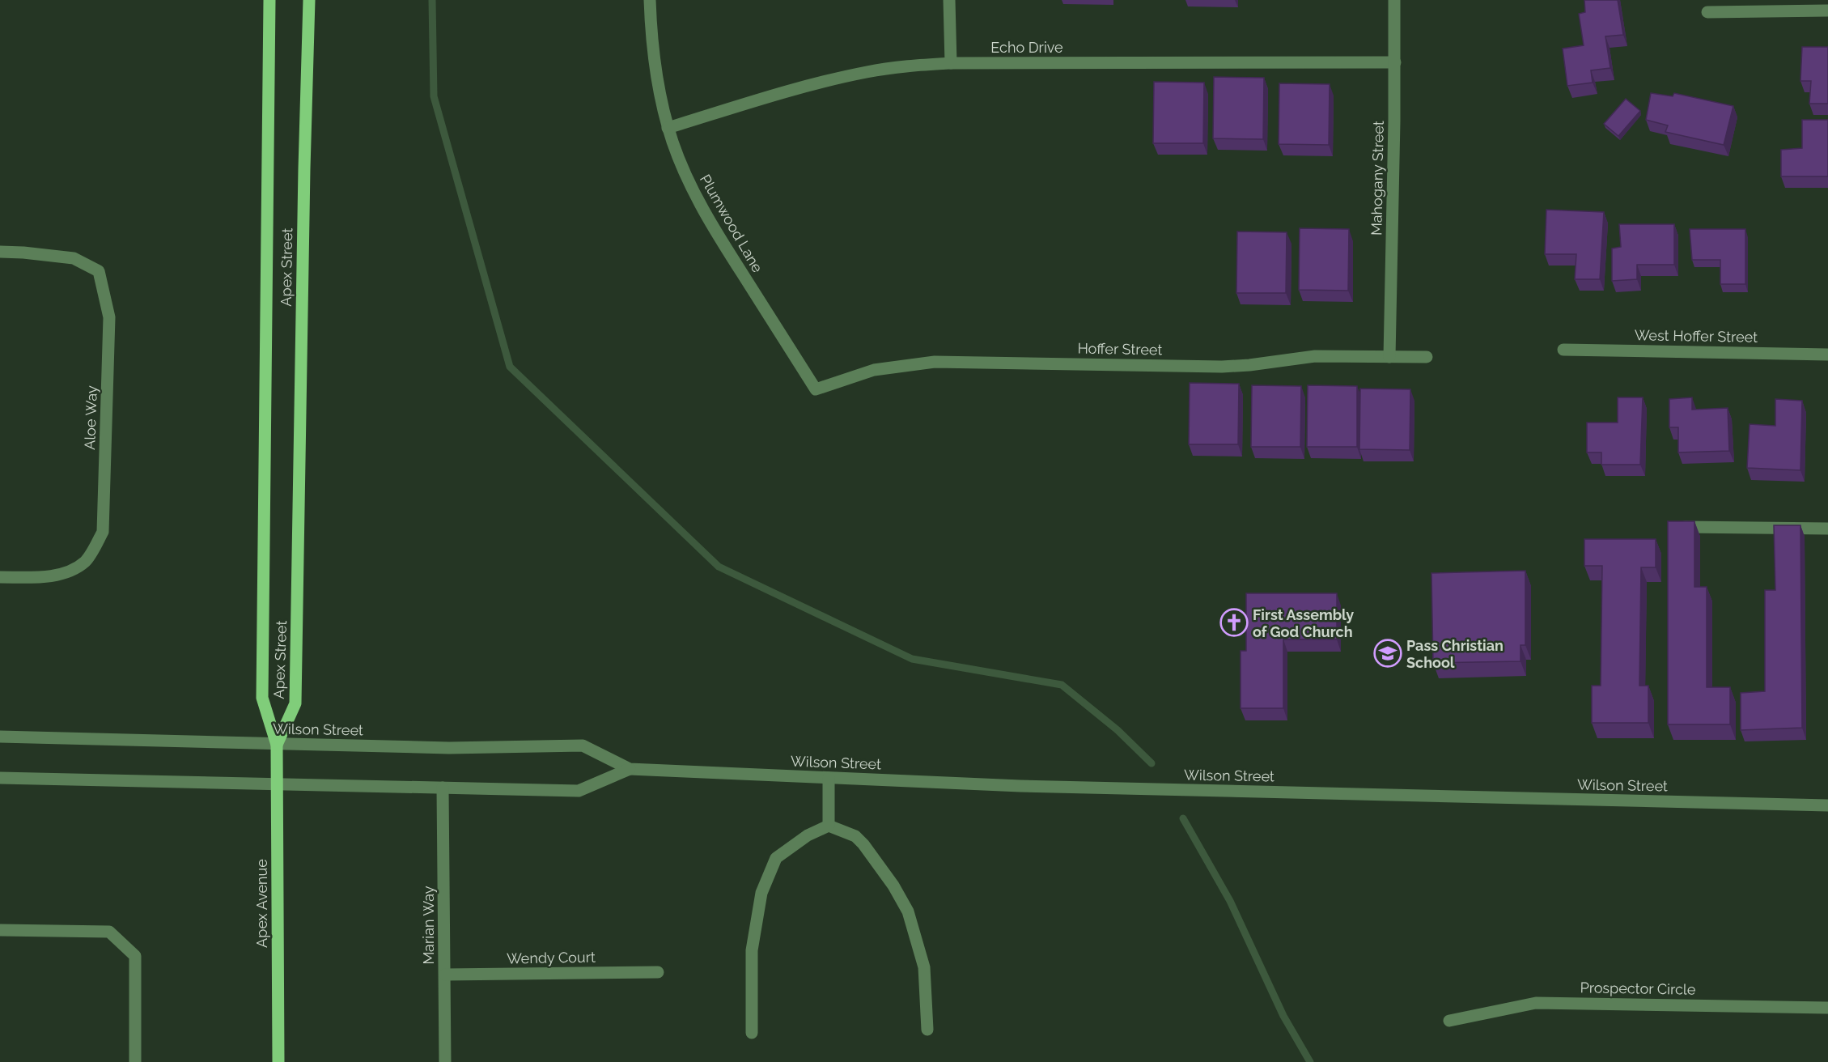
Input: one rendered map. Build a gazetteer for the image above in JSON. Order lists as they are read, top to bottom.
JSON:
{
  "streets": {
    "main road": ["Apex Street", "Apex Avenue"],
    "street": [
      "Echo Drive",
      "Mahogany Street",
      "Plumwood Lane",
      "West Hoffer Street",
      "Hoffer Street",
      "Aloe Way",
      "Wilson Street",
      "Marian Way",
      "Wendy Court",
      "Prospector Circle"
    ]
  },
  "crossings": [
    ["Echo Drive", "Mahogany Street"],
    ["Echo Drive", "Plumwood Lane"],
    ["Mahogany Street", "Hoffer Street"],
    ["Plumwood Lane", "Hoffer Street"],
    ["Apex Street", "Wilson Street"],
    ["Apex Street", "Apex Avenue"],
    ["Wilson Street", "Apex Avenue"],
    ["Wilson Street", "Marian Way"],
    ["Marian Way", "Wendy Court"]
  ],
  "places": {
    "church": ["First Assembly of God Church"],
    "school or university": ["Pass Christian School"]
  }
}
